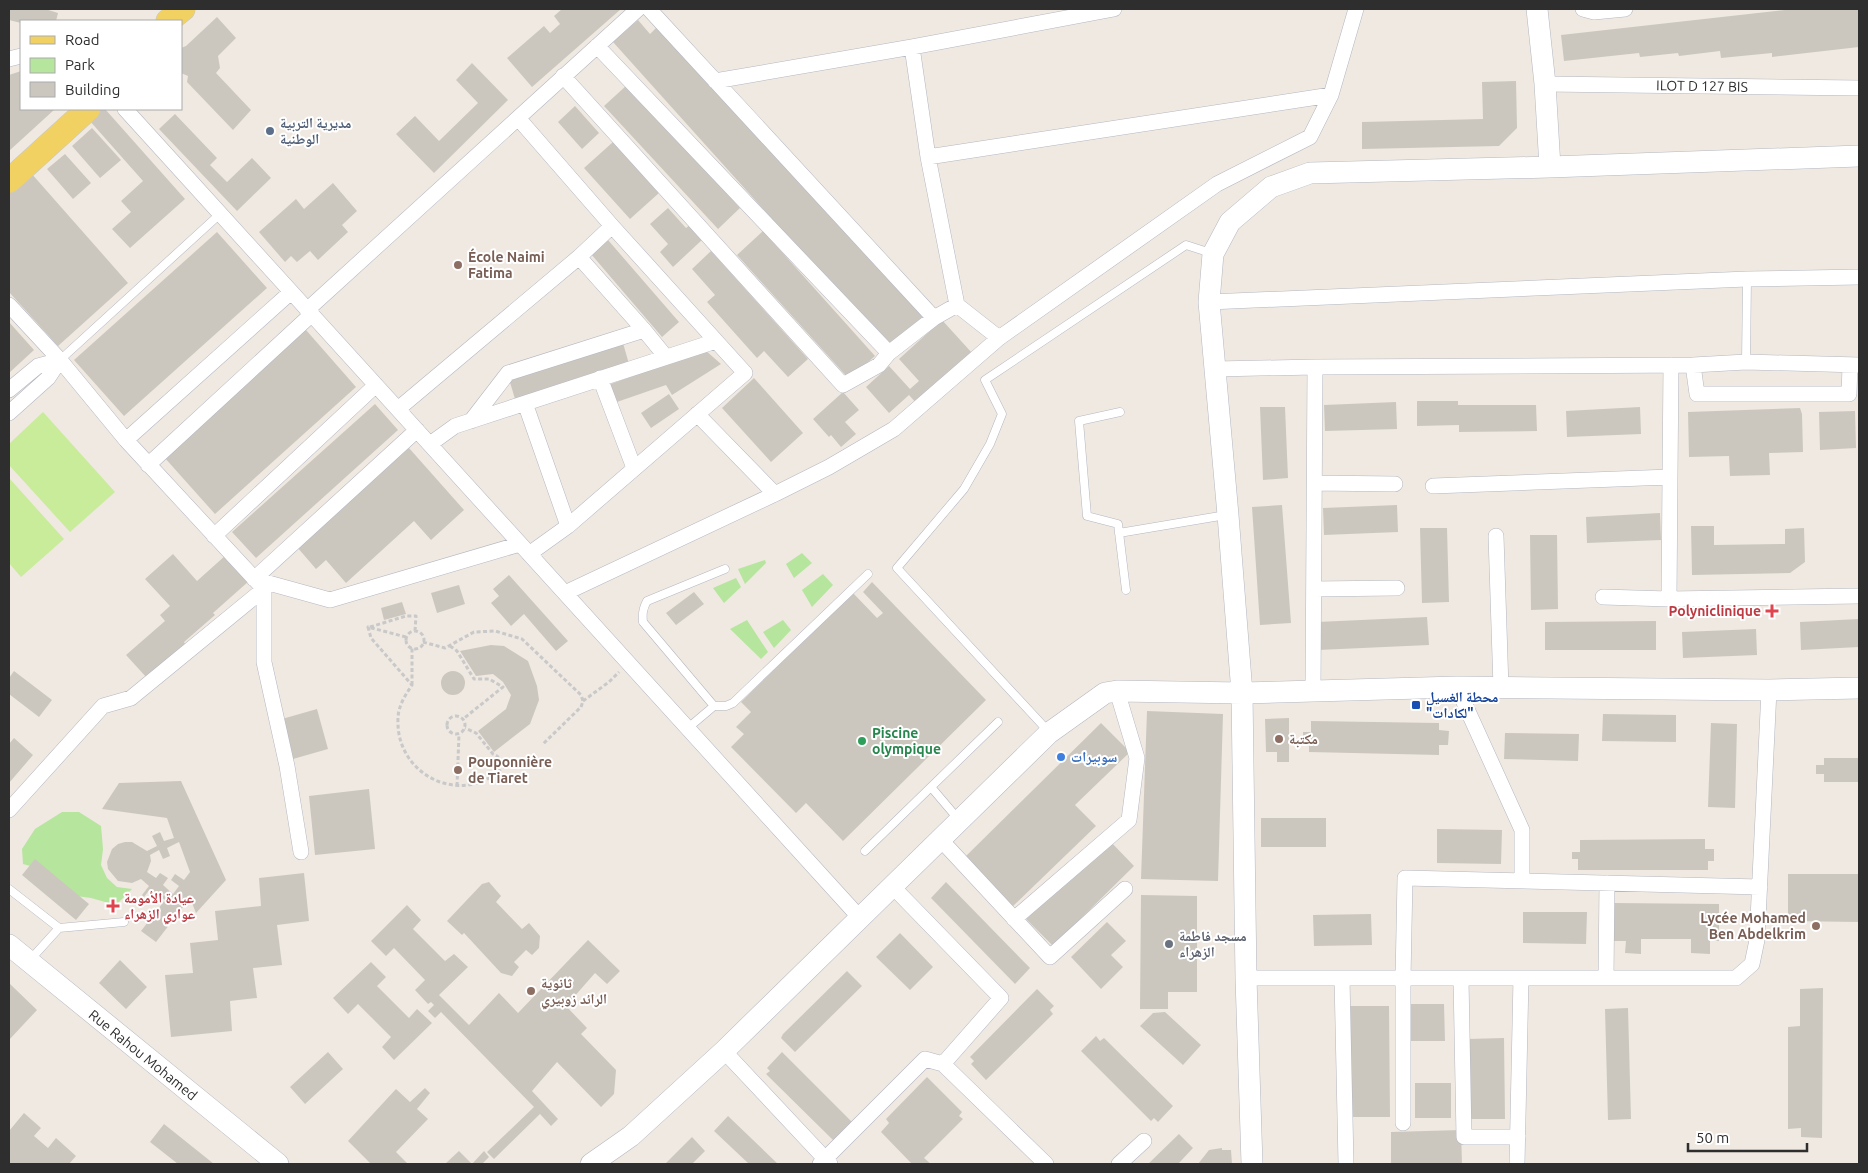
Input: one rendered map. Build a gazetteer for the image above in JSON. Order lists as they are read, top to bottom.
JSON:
{
  "streets": {
    "street": ["ILOT D 127 BIS", "Rue Rahou Mohamed"]
  },
  "places": {
    "other": [
      "مديرية التربية الوطنية",
      "École Naimi Fatima",
      "مكتبة",
      "Piscine olympique",
      "سوبيرات",
      "Pouponnière de Tiaret",
      "Lycée Mohamed Ben Abdelkrim",
      "مسجد فاطمة الزهراء",
      "ثانوية الرائد زوبيري"
    ],
    "health": ["Polyniclinique", "عيادة الأمومة عواري الزهراء"],
    "transit": ["محطة الغسيل \"لكادات\""]
  },
  "legend": ["Road", "Park", "Building"],
  "scale_bar": "50 m"
}
